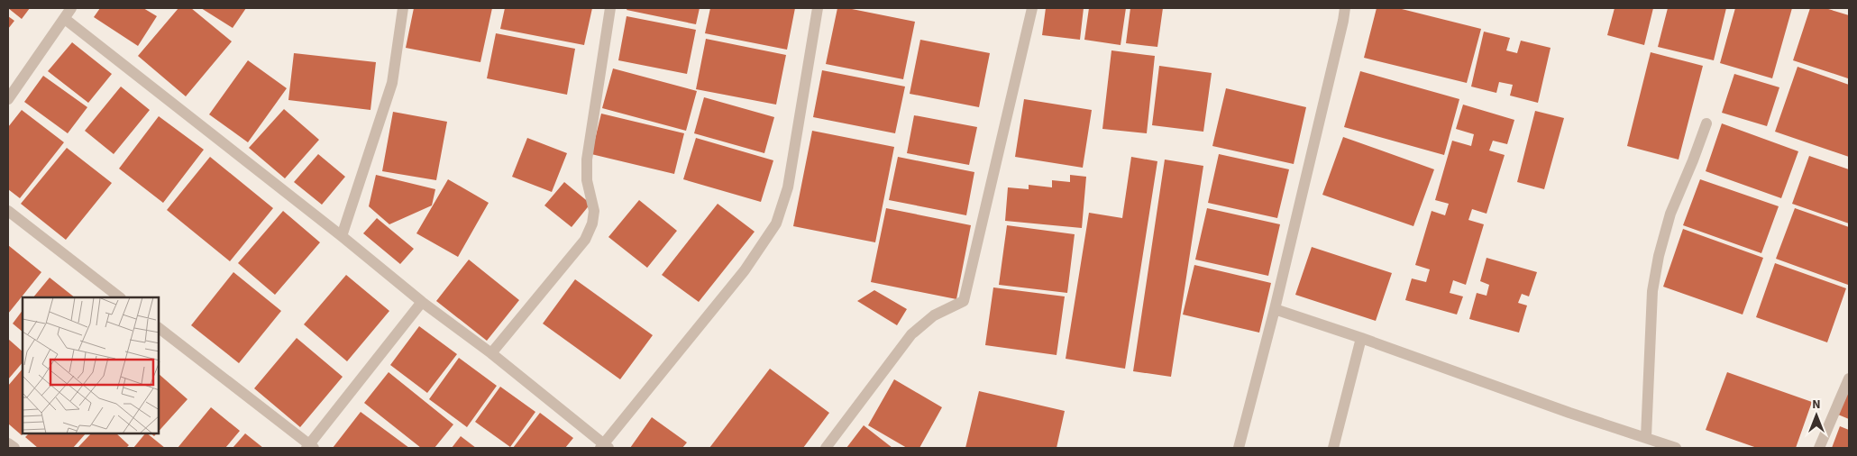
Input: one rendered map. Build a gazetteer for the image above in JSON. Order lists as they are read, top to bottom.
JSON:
{
  "north": "top"
}
